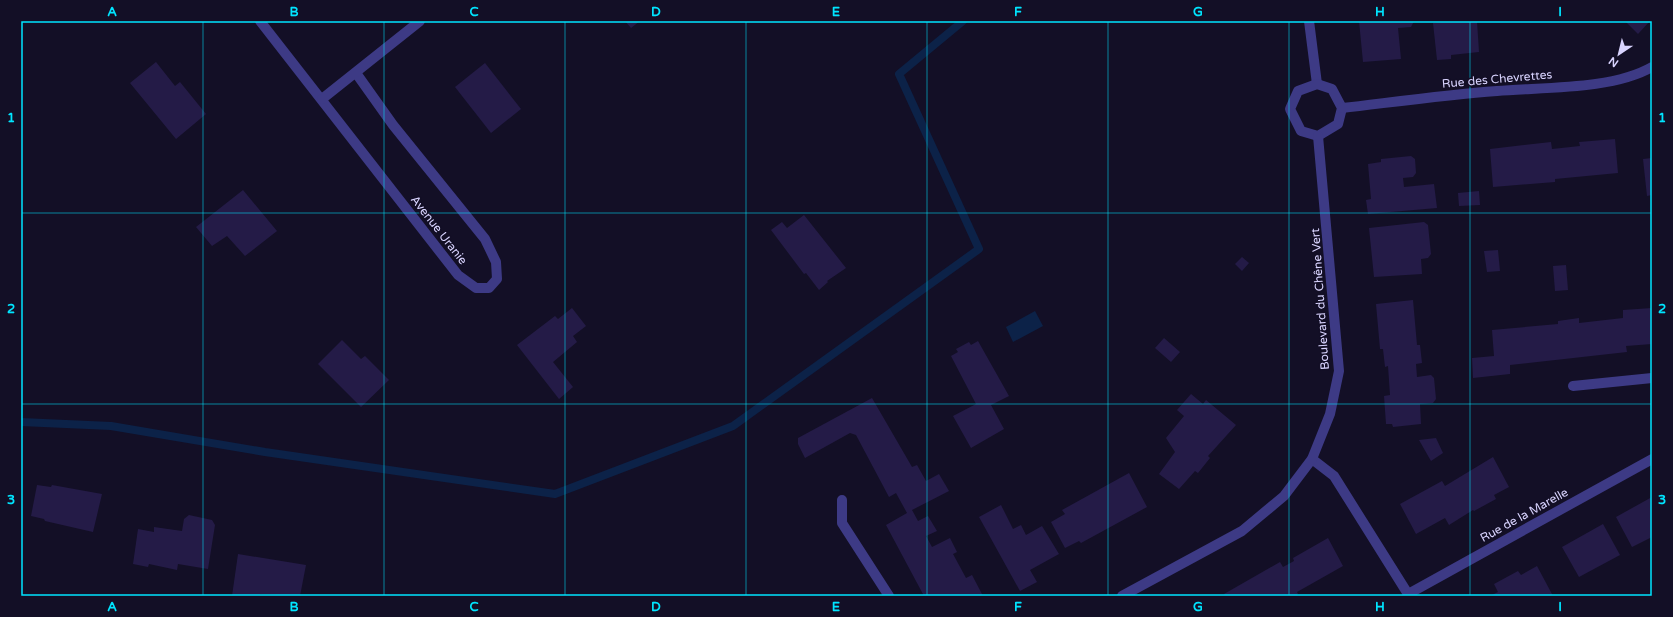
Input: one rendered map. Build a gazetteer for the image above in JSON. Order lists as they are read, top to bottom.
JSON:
{
  "streets": {
    "street": [
      "Rue des Chevrettes",
      "Avenue Uranie",
      "Boulevard du Chêne Vert",
      "Rue de la Marelle"
    ]
  },
  "crossings": [
    ["Rue des Chevrettes", "Boulevard du Chêne Vert"],
    ["Boulevard du Chêne Vert", "Rue de la Marelle"]
  ],
  "north": "bottom left",
  "grid": {
    "columns": [
      "A",
      "B",
      "C",
      "D",
      "E",
      "F",
      "G",
      "H",
      "I"
    ],
    "rows": ["1", "2", "3"]
  }
}
